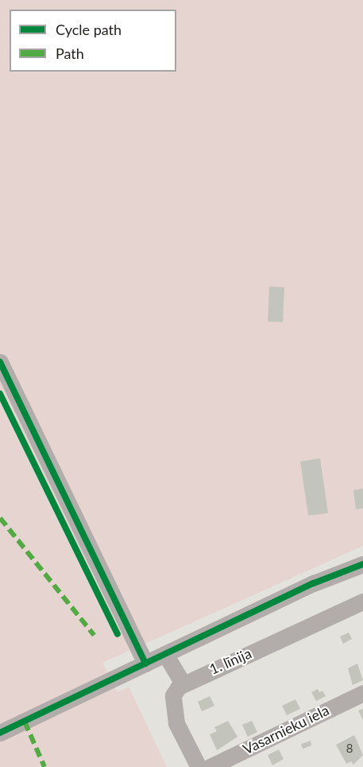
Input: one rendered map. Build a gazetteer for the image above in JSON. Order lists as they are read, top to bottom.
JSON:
{
  "streets": {
    "street": ["1. līnija", "Vasarnieku iela"]
  },
  "house_numbers": ["8"],
  "legend": ["Cycle path", "Path"]
}
